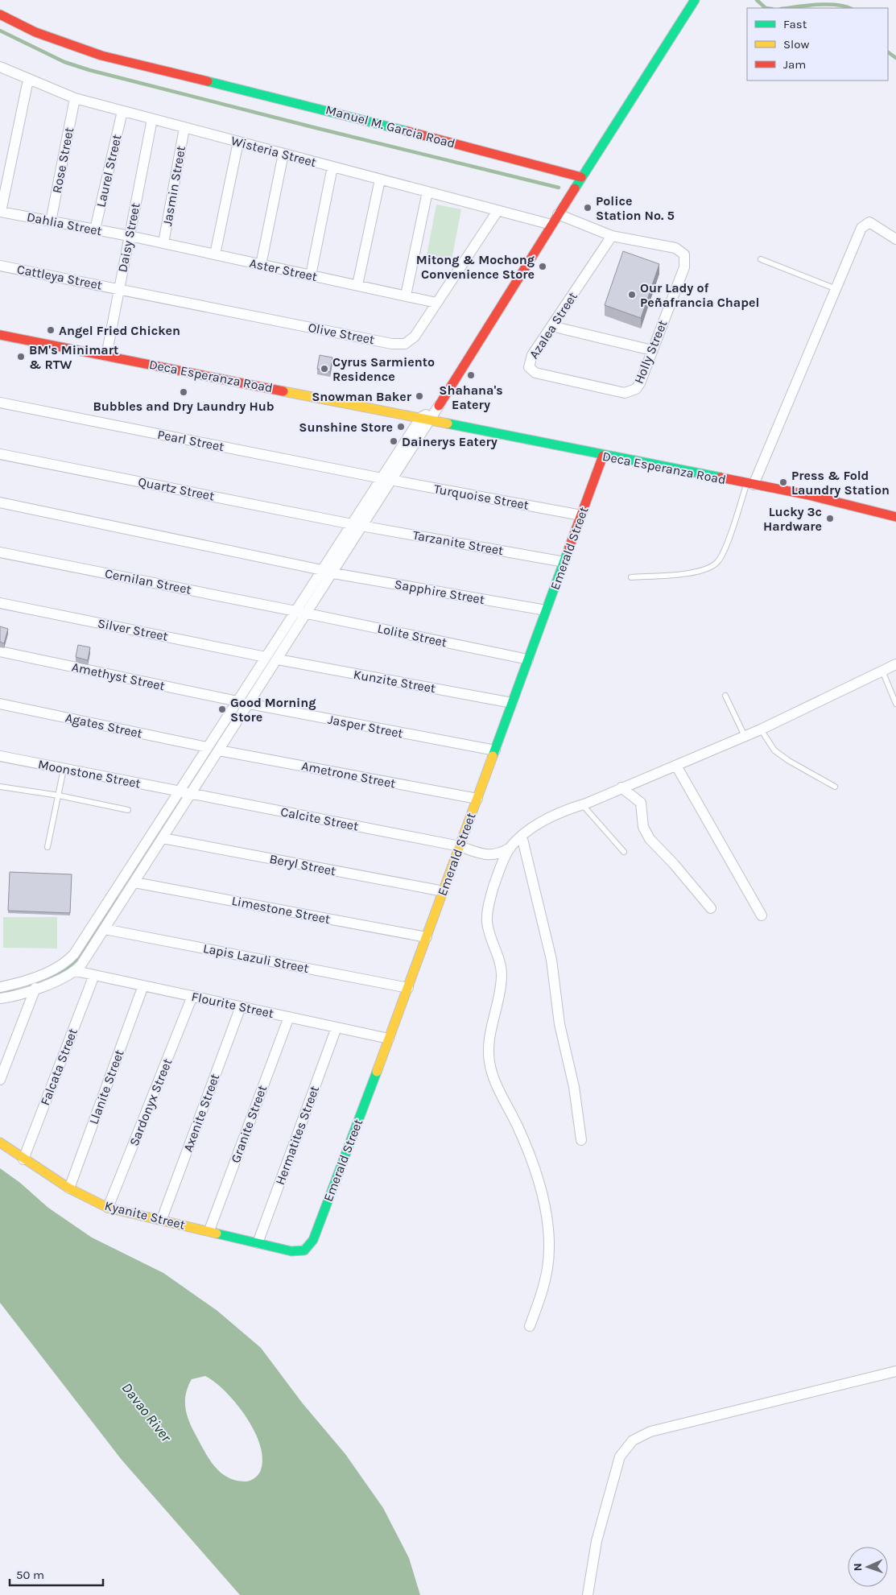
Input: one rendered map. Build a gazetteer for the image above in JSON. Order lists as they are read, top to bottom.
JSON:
{
  "streets": {
    "street": [
      "Manuel M. Garcia Road",
      "Wisteria Street",
      "Rose Street",
      "Laurel Street",
      "Jasmin Street",
      "Dahlia Street",
      "Daisy Street",
      "Aster Street",
      "Cattleya Street",
      "Azalea Street",
      "Olive Street",
      "Holly Street",
      "Deca Esperanza Road",
      "Pearl Street",
      "Quartz Street",
      "Turquoise Street",
      "Tarzanite Street",
      "Emerald Street",
      "Cernilan Street",
      "Sapphire Street",
      "Silver Street",
      "Lolite Street",
      "Amethyst Street",
      "Kunzite Street",
      "Agates Street",
      "Jasper Street",
      "Moonstone Street",
      "Ametrone Street",
      "Calcite Street",
      "Beryl Street",
      "Limestone Street",
      "Lapis Lazuli Street",
      "Flourite Street",
      "Falcata Street",
      "Llanite Street",
      "Sardonyx Street",
      "Axenite Street",
      "Granite Street",
      "Hermatites Street",
      "Kyanite Street"
    ]
  },
  "crossings": [
    ["Wisteria Street", "Rose Street"],
    ["Wisteria Street", "Laurel Street"],
    ["Wisteria Street", "Jasmin Street"],
    ["Wisteria Street", "Daisy Street"],
    ["Wisteria Street", "Olive Street"],
    ["Rose Street", "Dahlia Street"],
    ["Laurel Street", "Dahlia Street"],
    ["Jasmin Street", "Aster Street"],
    ["Dahlia Street", "Daisy Street"],
    ["Dahlia Street", "Aster Street"],
    ["Daisy Street", "Aster Street"],
    ["Daisy Street", "Cattleya Street"],
    ["Daisy Street", "Olive Street"],
    ["Daisy Street", "Deca Esperanza Road"],
    ["Aster Street", "Olive Street"],
    ["Cattleya Street", "Olive Street"],
    ["Azalea Street", "Holly Street"],
    ["Deca Esperanza Road", "Emerald Street"],
    ["Pearl Street", "Turquoise Street"],
    ["Quartz Street", "Tarzanite Street"],
    ["Turquoise Street", "Emerald Street"],
    ["Tarzanite Street", "Emerald Street"],
    ["Emerald Street", "Sapphire Street"],
    ["Emerald Street", "Lolite Street"],
    ["Emerald Street", "Kunzite Street"],
    ["Emerald Street", "Jasper Street"],
    ["Emerald Street", "Ametrone Street"],
    ["Emerald Street", "Calcite Street"],
    ["Emerald Street", "Beryl Street"],
    ["Emerald Street", "Limestone Street"],
    ["Emerald Street", "Lapis Lazuli Street"],
    ["Emerald Street", "Flourite Street"],
    ["Emerald Street", "Kyanite Street"],
    ["Cernilan Street", "Lolite Street"],
    ["Amethyst Street", "Jasper Street"],
    ["Moonstone Street", "Calcite Street"],
    ["Flourite Street", "Falcata Street"],
    ["Flourite Street", "Llanite Street"],
    ["Flourite Street", "Sardonyx Street"],
    ["Flourite Street", "Axenite Street"],
    ["Flourite Street", "Granite Street"],
    ["Flourite Street", "Hermatites Street"],
    ["Falcata Street", "Kyanite Street"],
    ["Llanite Street", "Kyanite Street"],
    ["Sardonyx Street", "Kyanite Street"],
    ["Axenite Street", "Kyanite Street"],
    ["Granite Street", "Kyanite Street"],
    ["Hermatites Street", "Kyanite Street"]
  ],
  "water": ["Davao River"],
  "places": [
    "Police Station No. 5",
    "Mitong & Mochong Convenience Store",
    "Our Lady of Peñafrancia Chapel",
    "Angel Fried Chicken",
    "BM's Minimart & RTW",
    "Cyrus Sarmiento Residence",
    "Shahana's Eatery",
    "Bubbles and Dry Laundry Hub",
    "Snowman Baker",
    "Sunshine Store",
    "Dainerys Eatery",
    "Press & Fold Laundry Station",
    "Lucky 3c Hardware",
    "Good Morning Store"
  ],
  "legend": ["Fast", "Slow", "Jam"],
  "scale_bar": "50 m",
  "north": "left"
}
